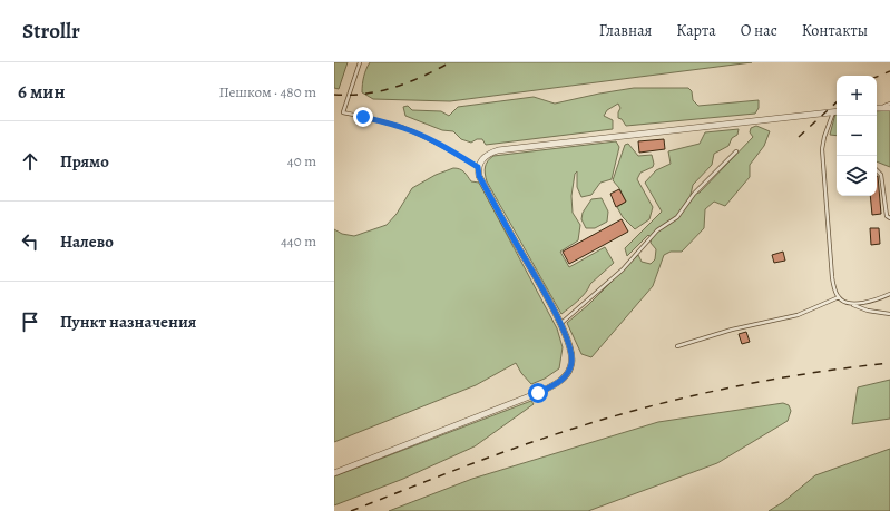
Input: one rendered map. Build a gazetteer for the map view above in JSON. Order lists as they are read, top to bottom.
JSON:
{
  "page": {
    "header": "Strollr",
    "nav": [
      "Главная",
      "Карта",
      "О нас",
      "Контакты"
    ],
    "heading": ["6 мин", "Пешком · 480 m"],
    "map_buttons": ["+", "−"],
    "list": [
      ["Прямо", "40 m"],
      ["Налево", "440 m"],
      "Пункт назначения"
    ]
  }
}
